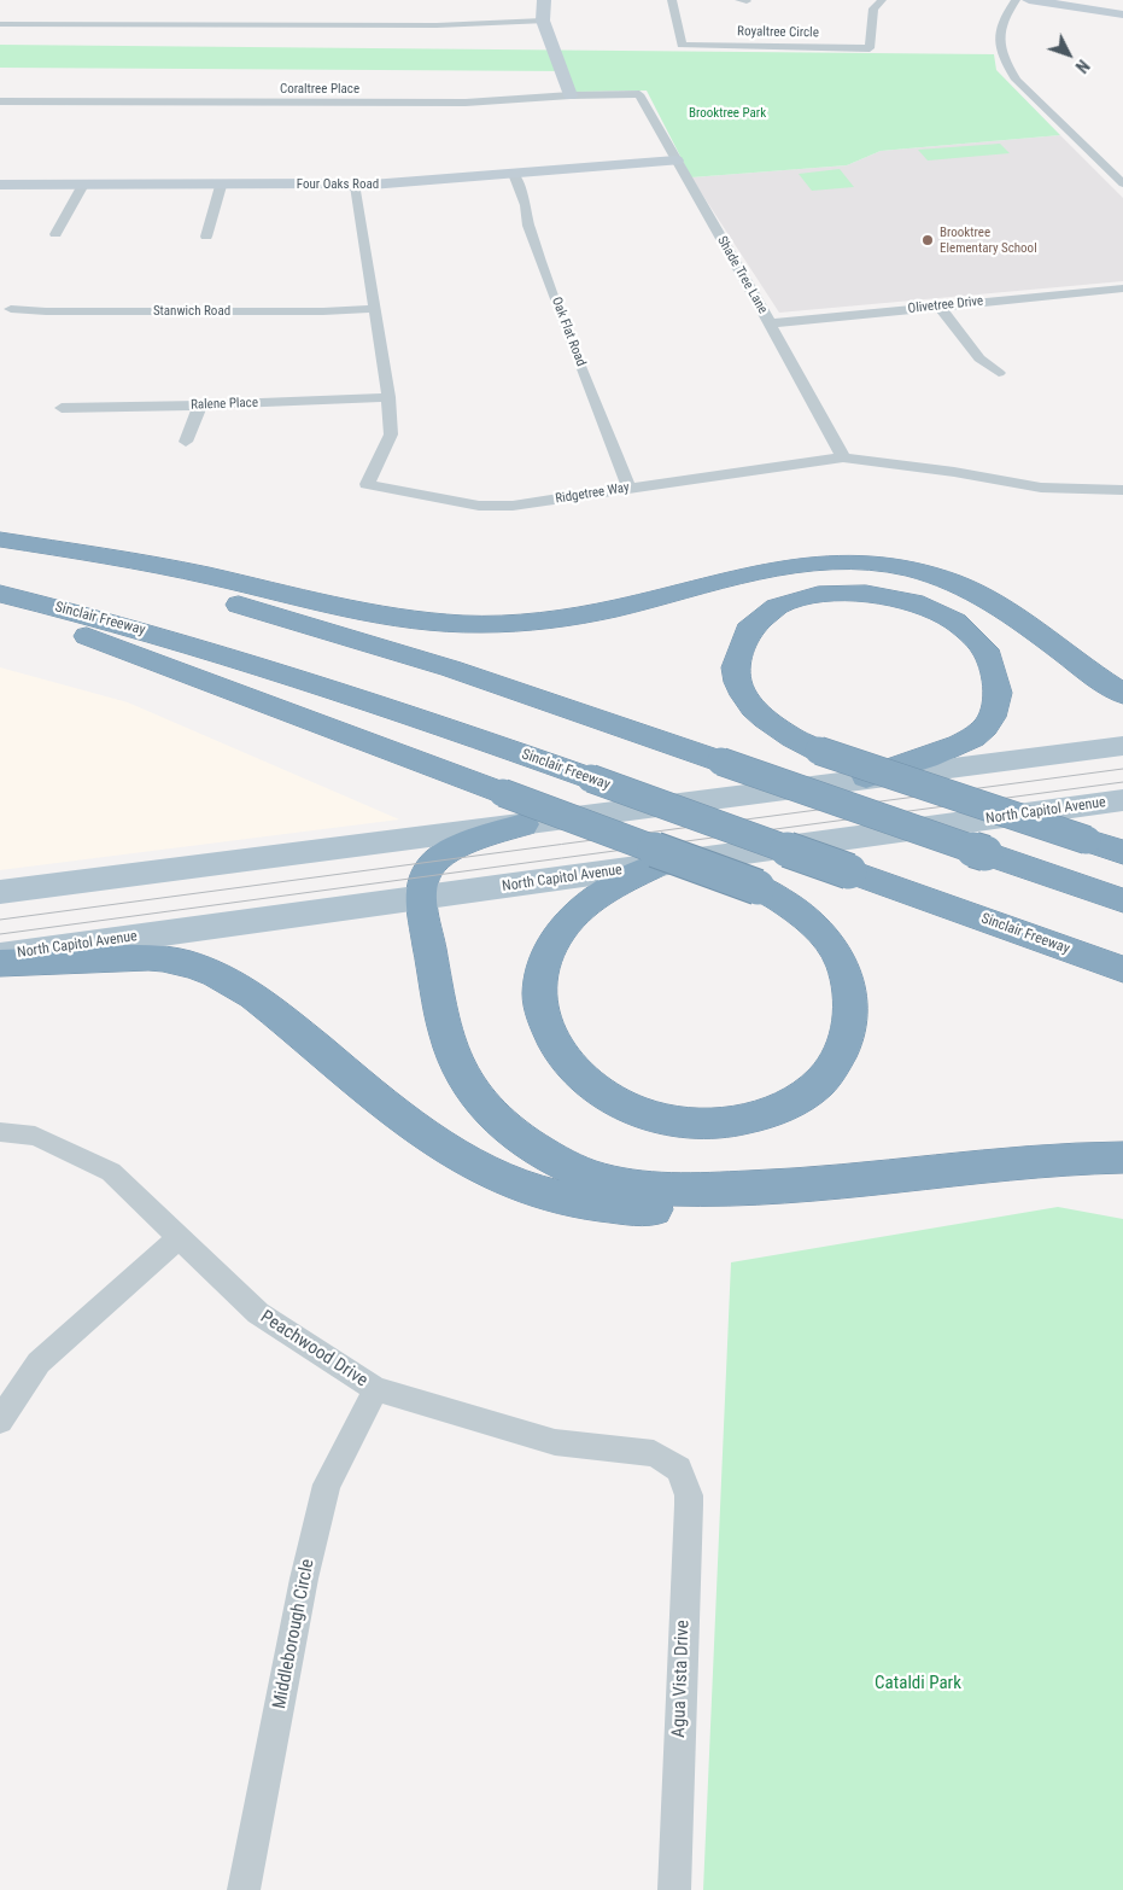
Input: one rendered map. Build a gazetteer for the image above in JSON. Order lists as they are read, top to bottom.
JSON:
{
  "streets": {
    "highway": ["Sinclair Freeway"],
    "main road": ["North Capitol Avenue"],
    "street": [
      "Royaltree Circle",
      "Coraltree Place",
      "Four Oaks Road",
      "Shade Tree Lane",
      "Olivetree Drive",
      "Stanwich Road",
      "Oak Flat Road",
      "Ralene Place",
      "Ridgetree Way",
      "Peachwood Drive",
      "Middleborough Circle",
      "Agua Vista Drive"
    ]
  },
  "crossings": [
    ["Coraltree Place", "Shade Tree Lane"],
    ["Four Oaks Road", "Shade Tree Lane"],
    ["Four Oaks Road", "Oak Flat Road"],
    ["Four Oaks Road", "Ridgetree Way"],
    ["Shade Tree Lane", "Olivetree Drive"],
    ["Shade Tree Lane", "Ridgetree Way"],
    ["Stanwich Road", "Ridgetree Way"],
    ["Oak Flat Road", "Ridgetree Way"],
    ["Ralene Place", "Ridgetree Way"],
    ["Peachwood Drive", "Middleborough Circle"],
    ["Peachwood Drive", "Agua Vista Drive"]
  ],
  "parks": ["Brooktree Park", "Cataldi Park"],
  "places": ["Brooktree Elementary School"],
  "north": "bottom right"
}
